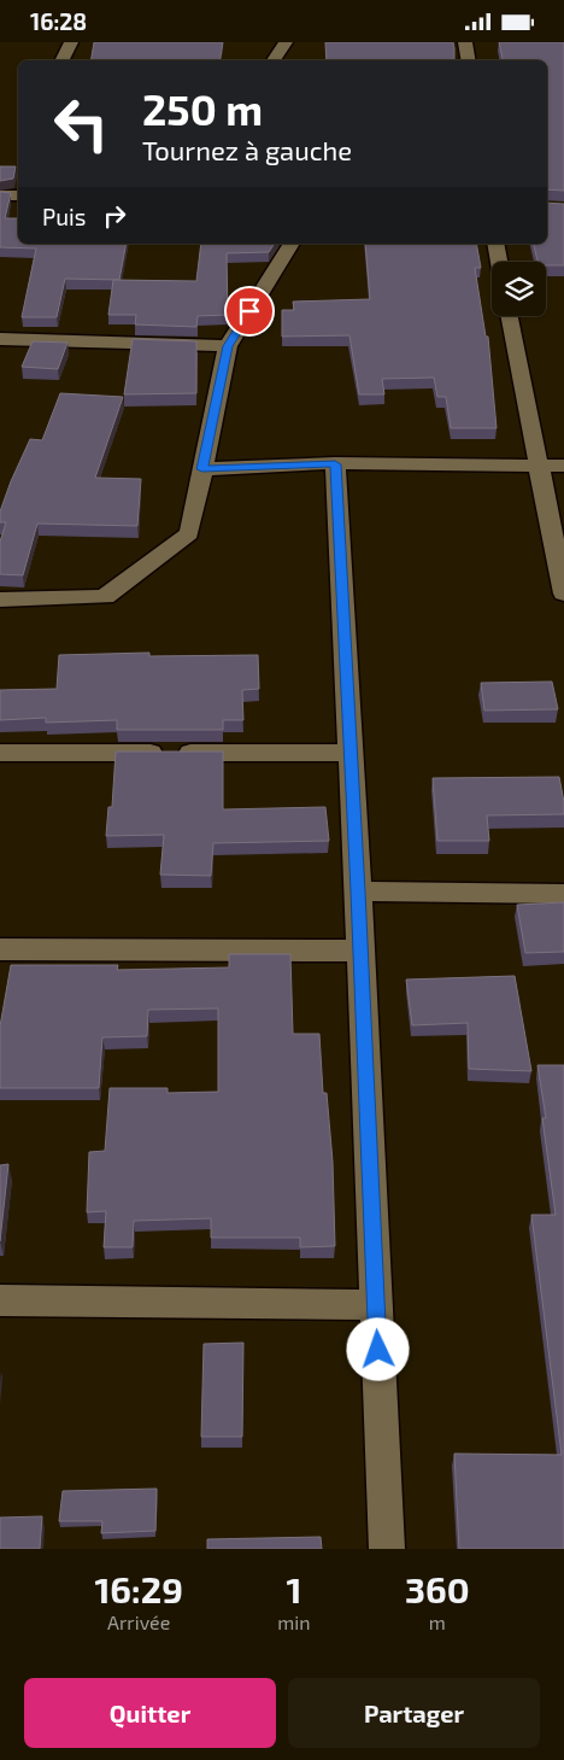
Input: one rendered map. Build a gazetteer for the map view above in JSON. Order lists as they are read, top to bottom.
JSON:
{
  "page": {
    "status": "16:28",
    "turn": ["250 m", "Tournez à gauche"],
    "then": "Puis",
    "eta": [
      "16:29",
      "Arrivée",
      "1",
      "min",
      "360",
      "m"
    ],
    "buttons": ["Quitter", "Partager"]
  }
}
